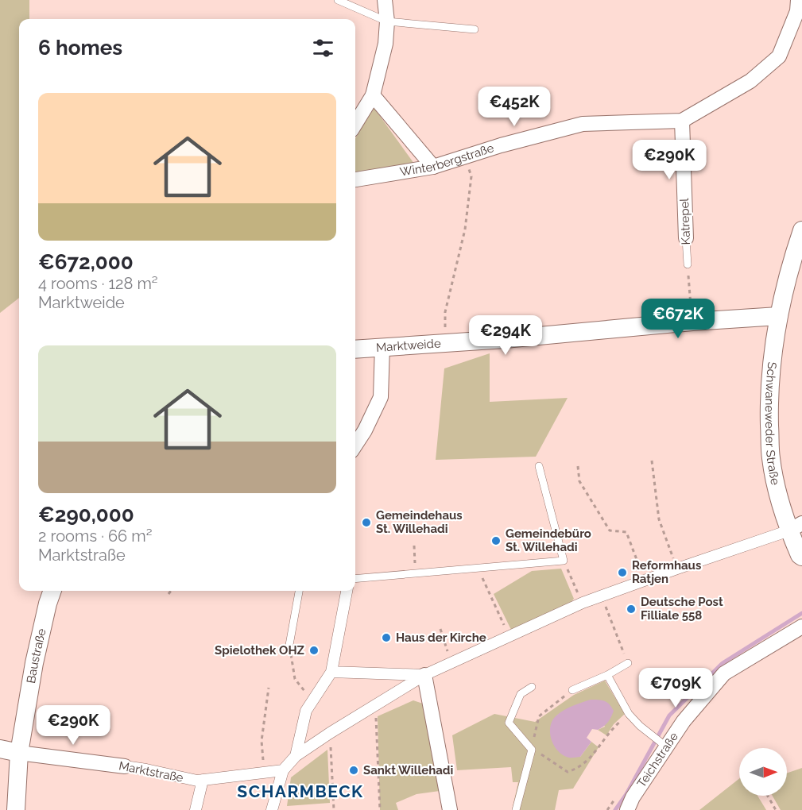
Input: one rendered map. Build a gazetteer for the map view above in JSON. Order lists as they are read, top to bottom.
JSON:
{
  "streets": {
    "street": [
      "Winterbergstraße",
      "Katrepel",
      "Marktweide",
      "Schwaneweder Straße",
      "Baustraße",
      "Teichstraße",
      "Marktstraße"
    ]
  },
  "crossings": [
    ["Winterbergstraße", "Katrepel"],
    ["Marktweide", "Schwaneweder Straße"],
    ["Baustraße", "Marktstraße"]
  ],
  "districts": ["SCHARMBECK"],
  "places": [
    "Gemeindehaus St. Willehadi",
    "Gemeindebüro St. Willehadi",
    "Reformhaus Ratjen",
    "Deutsche Post Filliale 558",
    "Haus der Kirche",
    "Spielothek OHZ",
    "Sankt Willehadi"
  ],
  "north": "right",
  "page": {
    "heading": "6 homes",
    "list": [
      {
        "name": "€672,000",
        "note": "4 rooms · 128 m² · Marktweide"
      },
      {
        "name": "€290,000",
        "note": "2 rooms · 66 m² · Marktstraße"
      }
    ],
    "price": [
      "€452K",
      "€290K",
      "€672K",
      "€294K",
      "€709K",
      "€290K"
    ]
  }
}
